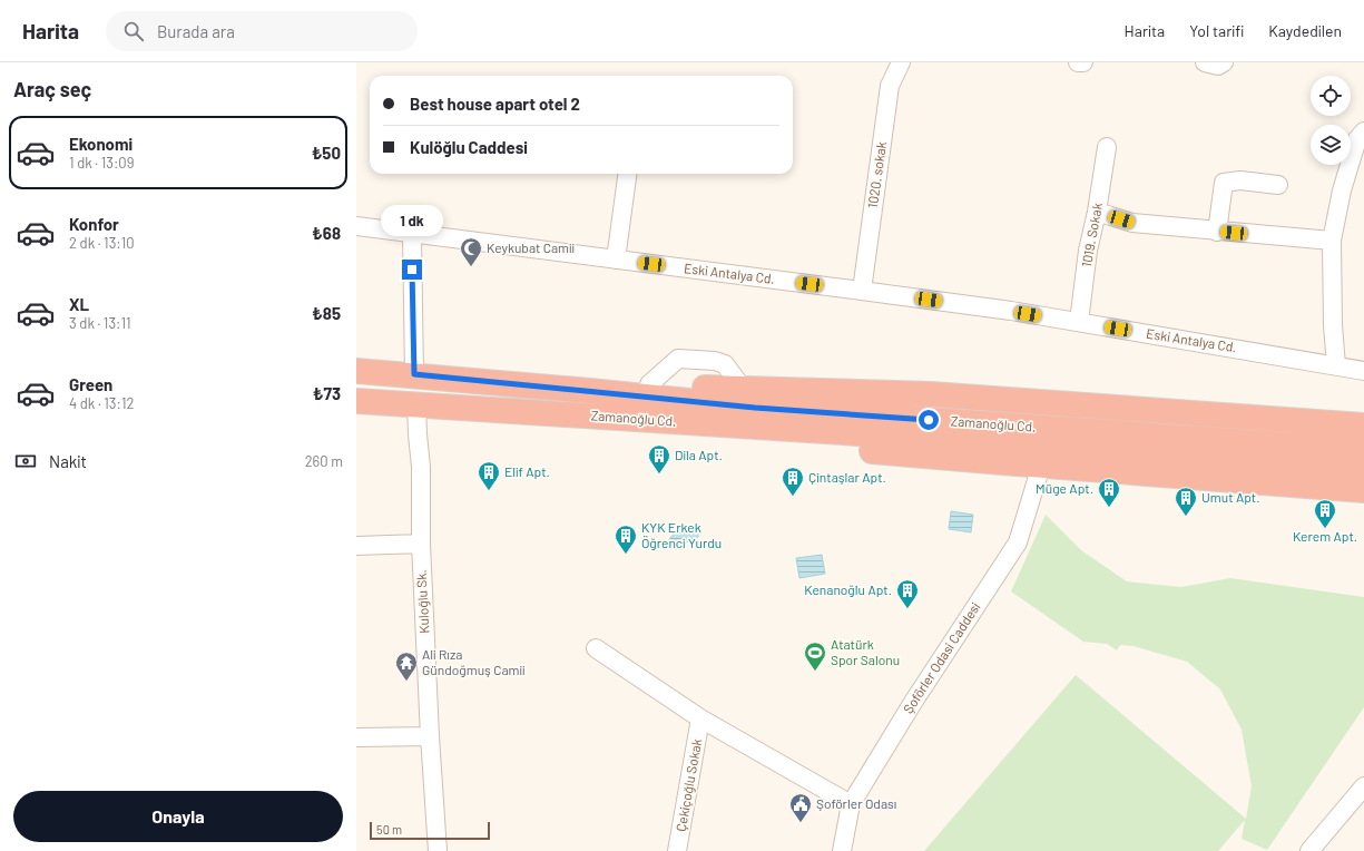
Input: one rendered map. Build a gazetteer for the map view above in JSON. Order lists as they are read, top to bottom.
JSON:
{
  "streets": {
    "highway": ["Zamanoğlu Cd."],
    "street": [
      "1020. sokak",
      "1019. Sokak",
      "Eski Antalya Cd.",
      "Kuloğlu Sk.",
      "Şoförler Odasi Caddesi",
      "Çekiçoğlu Sokak"
    ]
  },
  "crossings": [
    ["1020. sokak", "Eski Antalya Cd."],
    ["1019. Sokak", "Eski Antalya Cd."],
    ["Zamanoğlu Cd.", "Kuloğlu Sk."]
  ],
  "places": {
    "mosque": ["Keykubat Camii"],
    "building": [
      "Dila Apt.",
      "Elif Apt.",
      "Çintaşlar Apt.",
      "Müge Apt.",
      "Umut Apt.",
      "Kerem Apt.",
      "KYK Erkek Öğrenci Yurdu",
      "Kenanoğlu Apt."
    ],
    "sports": ["Atatürk Spor Salonu"],
    "temple": ["Ali Rıza Gündoğmuş Camii"],
    "public building": ["Şoförler Odası"]
  },
  "scale_bar": "50 m",
  "page": {
    "header": "Harita",
    "search": "Burada ara",
    "nav": ["Harita", "Yol tarifi", "Kaydedilen"],
    "heading": "Araç seç",
    "banner": ["Best house apart otel 2", "Kulöğlu Caddesi"],
    "list": [
      {
        "name": "Ekonomi",
        "note": "1 dk · 13:09",
        "value": "₺50"
      },
      {
        "name": "Konfor",
        "note": "2 dk · 13:10",
        "value": "₺68"
      },
      {
        "name": "XL",
        "note": "3 dk · 13:11",
        "value": "₺85"
      },
      {
        "name": "Green",
        "note": "4 dk · 13:12",
        "value": "₺73"
      }
    ],
    "bubble": "1 dk",
    "pay": ["Nakit", "260 m"],
    "buttons": "Onayla",
    "scale": "50 m"
  }
}
